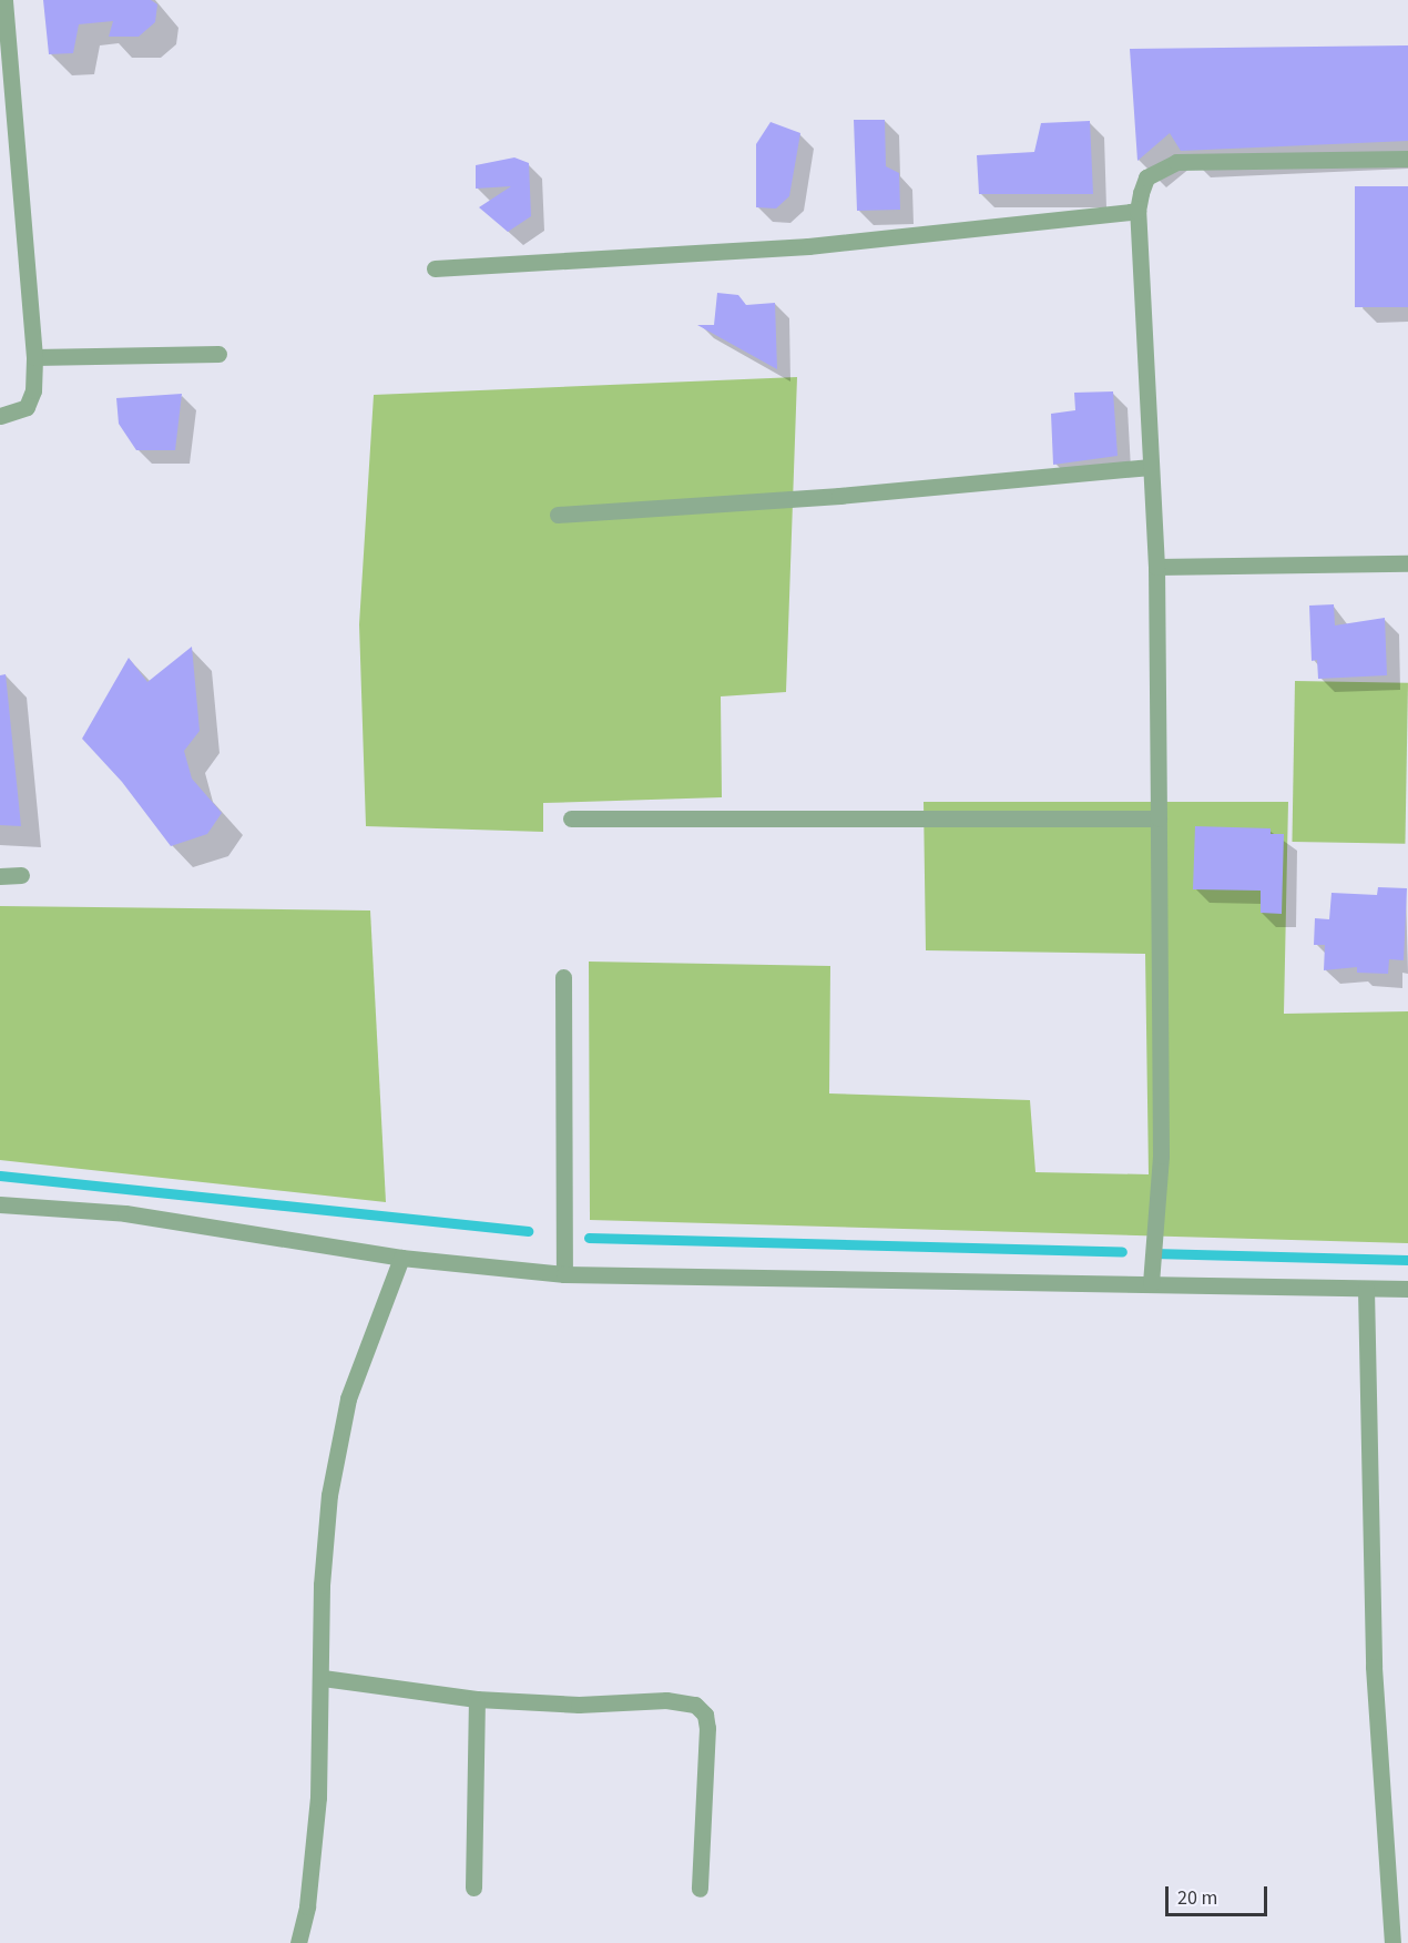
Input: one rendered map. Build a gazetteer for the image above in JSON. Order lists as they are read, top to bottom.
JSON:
{
  "scale_bar": "20 m"
}
